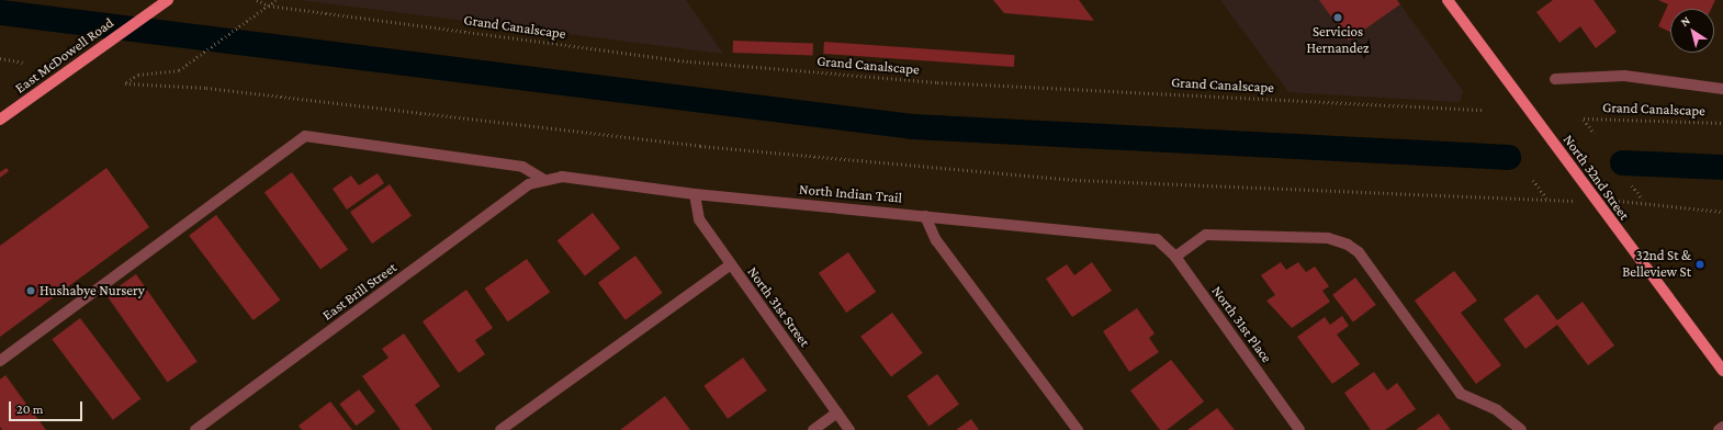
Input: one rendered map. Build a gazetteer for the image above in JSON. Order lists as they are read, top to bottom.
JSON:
{
  "streets": {
    "main road": ["East McDowell Road", "North 32nd Street"],
    "street": [
      "North Indian Trail",
      "East Brill Street",
      "North 31st Street",
      "North 31st Place"
    ],
    "path": ["Grand Canalscape"]
  },
  "crossings": [
    ["North Indian Trail", "East Brill Street"],
    ["North Indian Trail", "North 31st Street"],
    ["North Indian Trail", "North 31st Place"]
  ],
  "places": ["Servicios Hernandez", "32nd St & Belleview St", "Hushabye Nursery"],
  "scale_bar": "20 m",
  "north": "top left"
}
